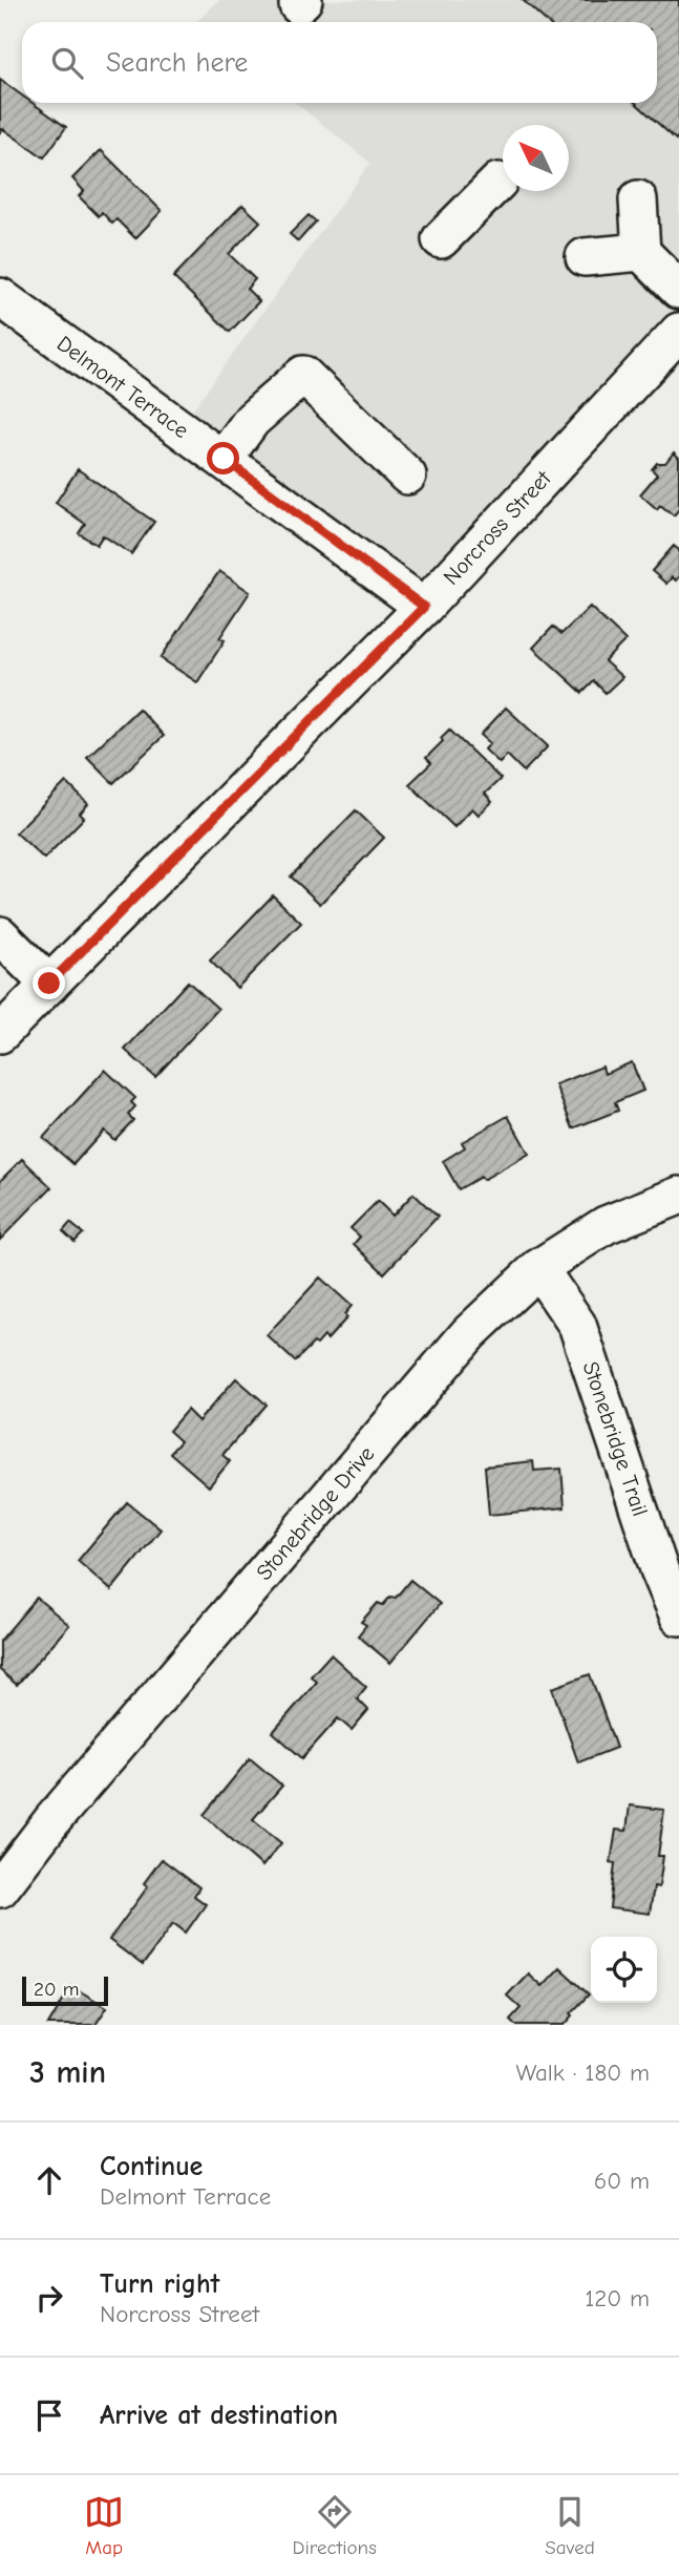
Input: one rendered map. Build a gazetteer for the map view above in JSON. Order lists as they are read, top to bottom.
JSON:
{
  "streets": {
    "street": [
      "Delmont Terrace",
      "Norcross Street",
      "Stonebridge Trail",
      "Stonebridge Drive"
    ]
  },
  "crossings": [
    ["Delmont Terrace", "Norcross Street"],
    ["Stonebridge Trail", "Stonebridge Drive"]
  ],
  "scale_bar": "20 m",
  "north": "top left",
  "page": {
    "search": "Search here",
    "scale": "20 m",
    "heading": ["3 min", "Walk · 180 m"],
    "list": [
      ["Continue", "Delmont Terrace", "60 m"],
      ["Turn right", "Norcross Street", "120 m"],
      "Arrive at destination"
    ],
    "nav": ["Map", "Directions", "Saved"]
  }
}
